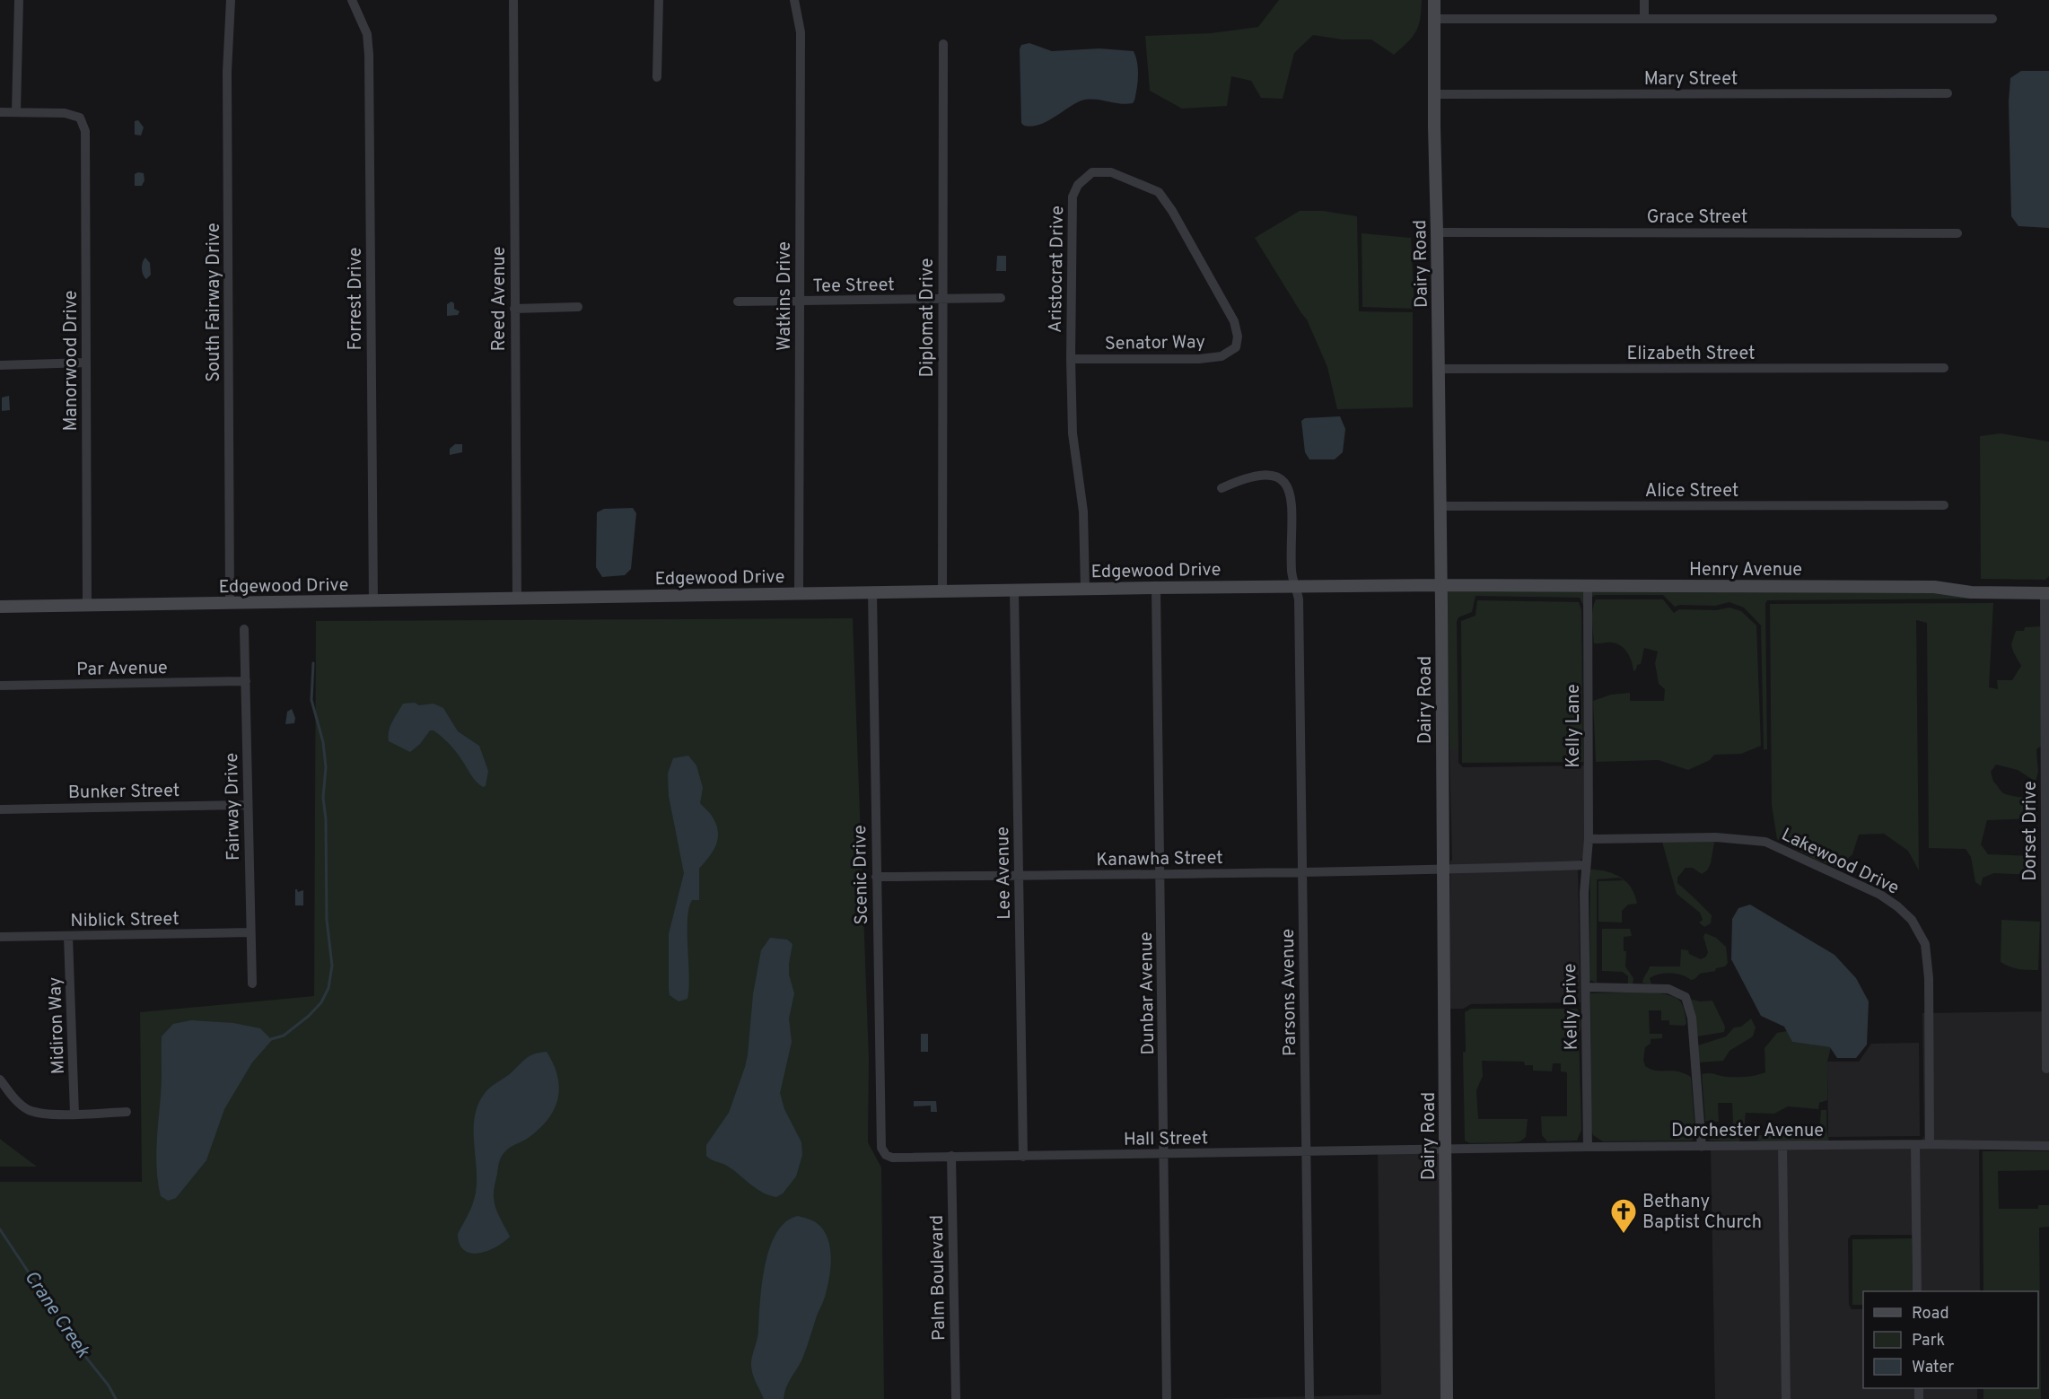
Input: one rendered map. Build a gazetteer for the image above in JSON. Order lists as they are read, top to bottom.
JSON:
{
  "streets": {
    "street": [
      "Mary Street",
      "Grace Street",
      "Dairy Road",
      "Aristocrat Drive",
      "Tee Street",
      "Watkins Drive",
      "Forrest Drive",
      "Reed Avenue",
      "South Fairway Drive",
      "Diplomat Drive",
      "Senator Way",
      "Elizabeth Street",
      "Manorwood Drive",
      "Alice Street",
      "Henry Avenue",
      "Edgewood Drive",
      "Par Avenue",
      "Kelly Lane",
      "Bunker Street",
      "Fairway Drive",
      "Dorset Drive",
      "Kanawha Street",
      "Lakewood Drive",
      "Lee Avenue",
      "Scenic Drive",
      "Niblick Street",
      "Parsons Avenue",
      "Dunbar Avenue",
      "Kelly Drive",
      "Midiron Way",
      "Dorchester Avenue",
      "Hall Street",
      "Palm Boulevard"
    ]
  },
  "crossings": [
    ["Mary Street", "Dairy Road"],
    ["Grace Street", "Dairy Road"],
    ["Dairy Road", "Elizabeth Street"],
    ["Dairy Road", "Alice Street"],
    ["Dairy Road", "Henry Avenue"],
    ["Dairy Road", "Edgewood Drive"],
    ["Dairy Road", "Kanawha Street"],
    ["Dairy Road", "Dorchester Avenue"],
    ["Dairy Road", "Hall Street"],
    ["Aristocrat Drive", "Senator Way"],
    ["Aristocrat Drive", "Edgewood Drive"],
    ["Tee Street", "Watkins Drive"],
    ["Tee Street", "Diplomat Drive"],
    ["Watkins Drive", "Edgewood Drive"],
    ["Forrest Drive", "Edgewood Drive"],
    ["Reed Avenue", "Edgewood Drive"],
    ["South Fairway Drive", "Edgewood Drive"],
    ["Diplomat Drive", "Edgewood Drive"],
    ["Manorwood Drive", "Edgewood Drive"],
    ["Henry Avenue", "Edgewood Drive"],
    ["Henry Avenue", "Kelly Lane"],
    ["Henry Avenue", "Dorset Drive"],
    ["Edgewood Drive", "Lee Avenue"],
    ["Edgewood Drive", "Scenic Drive"],
    ["Edgewood Drive", "Parsons Avenue"],
    ["Edgewood Drive", "Dunbar Avenue"],
    ["Par Avenue", "Fairway Drive"],
    ["Kelly Lane", "Kanawha Street"],
    ["Kelly Lane", "Lakewood Drive"],
    ["Kelly Lane", "Kelly Drive"],
    ["Bunker Street", "Fairway Drive"],
    ["Fairway Drive", "Niblick Street"],
    ["Kanawha Street", "Lee Avenue"],
    ["Kanawha Street", "Scenic Drive"],
    ["Kanawha Street", "Parsons Avenue"],
    ["Kanawha Street", "Dunbar Avenue"],
    ["Kanawha Street", "Kelly Drive"],
    ["Lakewood Drive", "Dorchester Avenue"],
    ["Lee Avenue", "Hall Street"],
    ["Scenic Drive", "Hall Street"],
    ["Niblick Street", "Midiron Way"],
    ["Parsons Avenue", "Hall Street"],
    ["Dunbar Avenue", "Hall Street"],
    ["Kelly Drive", "Dorchester Avenue"],
    ["Dorchester Avenue", "Hall Street"],
    ["Hall Street", "Palm Boulevard"]
  ],
  "water": ["Crane Creek"],
  "places": {
    "church": ["Bethany Baptist Church"]
  },
  "legend": ["Road", "Park", "Water"]
}
